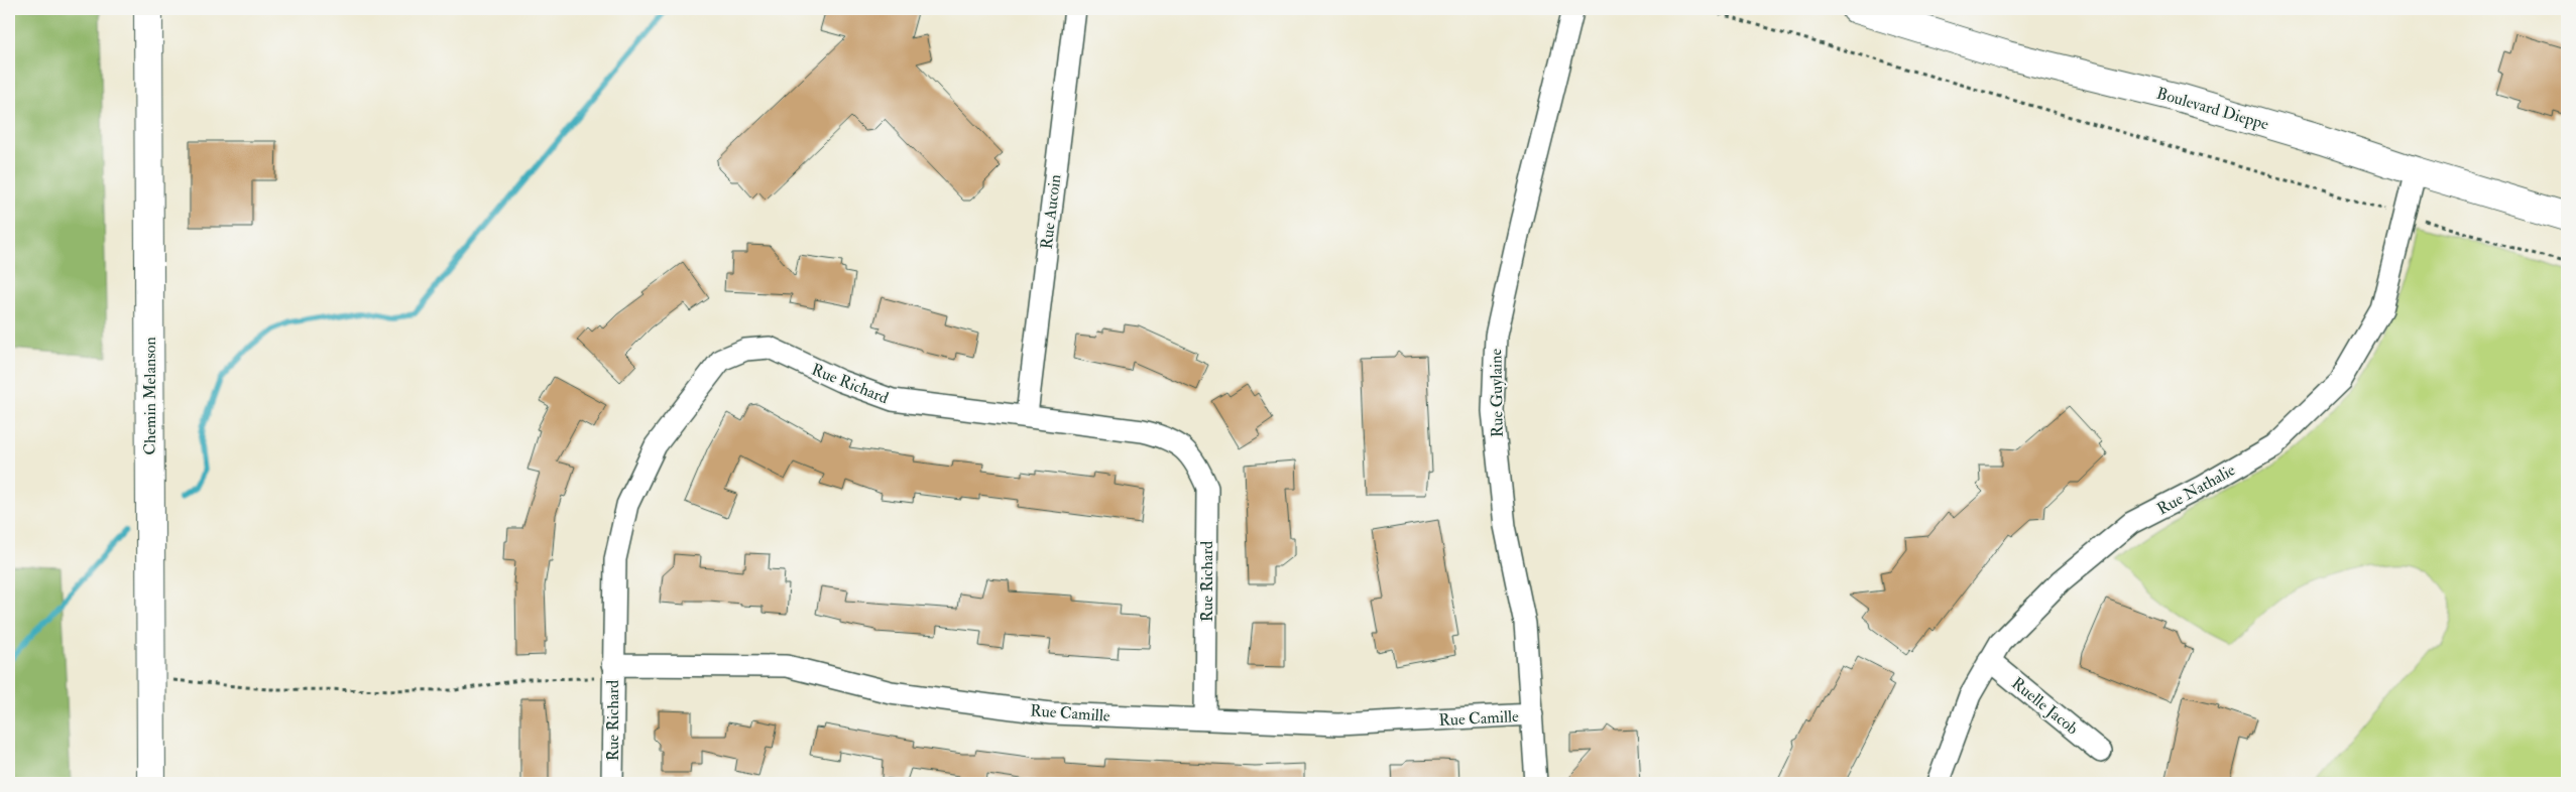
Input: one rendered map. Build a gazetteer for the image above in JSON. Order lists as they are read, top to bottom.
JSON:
{
  "streets": {
    "street": [
      "Boulevard Dieppe",
      "Rue Aucoin",
      "Rue Richard",
      "Rue Guylaine",
      "Chemin Melanson",
      "Rue Nathalie",
      "Ruelle Jacob",
      "Rue Camille"
    ]
  },
  "crossings": [
    ["Boulevard Dieppe", "Rue Nathalie"],
    ["Rue Aucoin", "Rue Richard"],
    ["Rue Richard", "Rue Camille"],
    ["Rue Guylaine", "Rue Camille"],
    ["Rue Nathalie", "Ruelle Jacob"]
  ]
}
